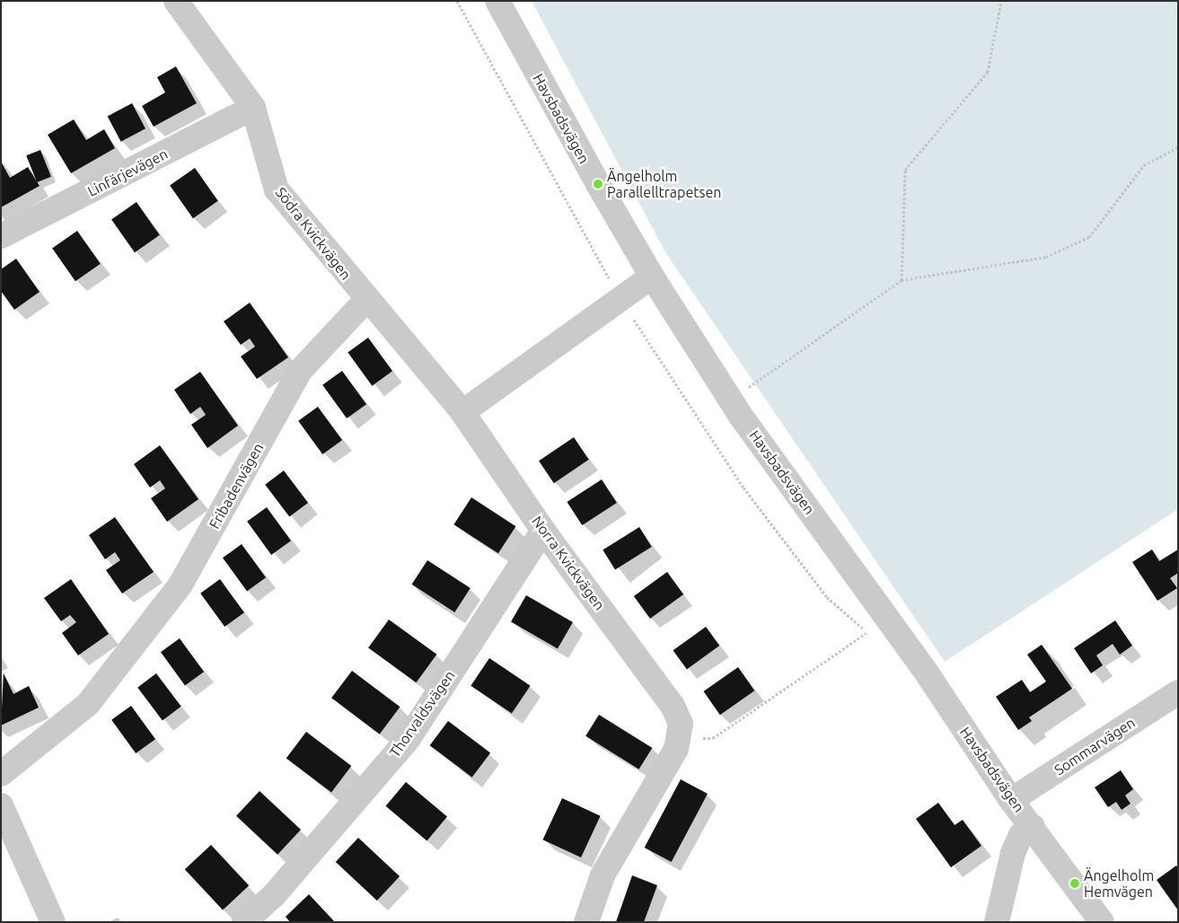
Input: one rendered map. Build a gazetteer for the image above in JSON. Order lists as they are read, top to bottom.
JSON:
{
  "streets": {
    "street": [
      "Havsbadsvägen",
      "Linfärjevägen",
      "Södra Kvickvägen",
      "Fribadenvägen",
      "Norra Kvickvägen",
      "Thorvaldsvägen",
      "Sommarvägen"
    ]
  },
  "crossings": [
    ["Havsbadsvägen", "Sommarvägen"],
    ["Linfärjevägen", "Södra Kvickvägen"],
    ["Södra Kvickvägen", "Fribadenvägen"],
    ["Norra Kvickvägen", "Thorvaldsvägen"]
  ],
  "places": ["Ängelholm Parallelltrapetsen", "Ängelholm Hemvägen"]
}
